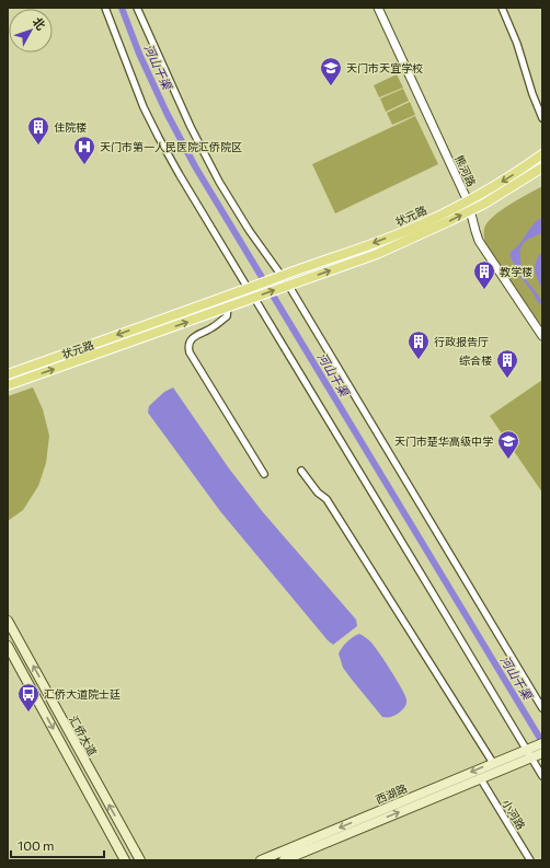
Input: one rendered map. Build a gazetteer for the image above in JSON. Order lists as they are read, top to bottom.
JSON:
{
  "streets": {
    "main road": ["状元路", "汇侨大道", "西湖路"],
    "street": ["熊河路", "小河路"]
  },
  "crossings": [
    ["熊河路", "状元路"],
    ["西湖路", "小河路"]
  ],
  "water": ["河山干渠"],
  "places": {
    "school or university": ["天门市天宜学校", "天门市楚华高级中学"],
    "building": [
      "住院楼",
      "教学楼",
      "行政报告厅",
      "综合楼"
    ],
    "hospital": ["天门市第一人民医院汇侨院区"],
    "bus stop": ["汇侨大道院士廷"]
  },
  "scale_bar": "100 m",
  "north": "top right"
}
